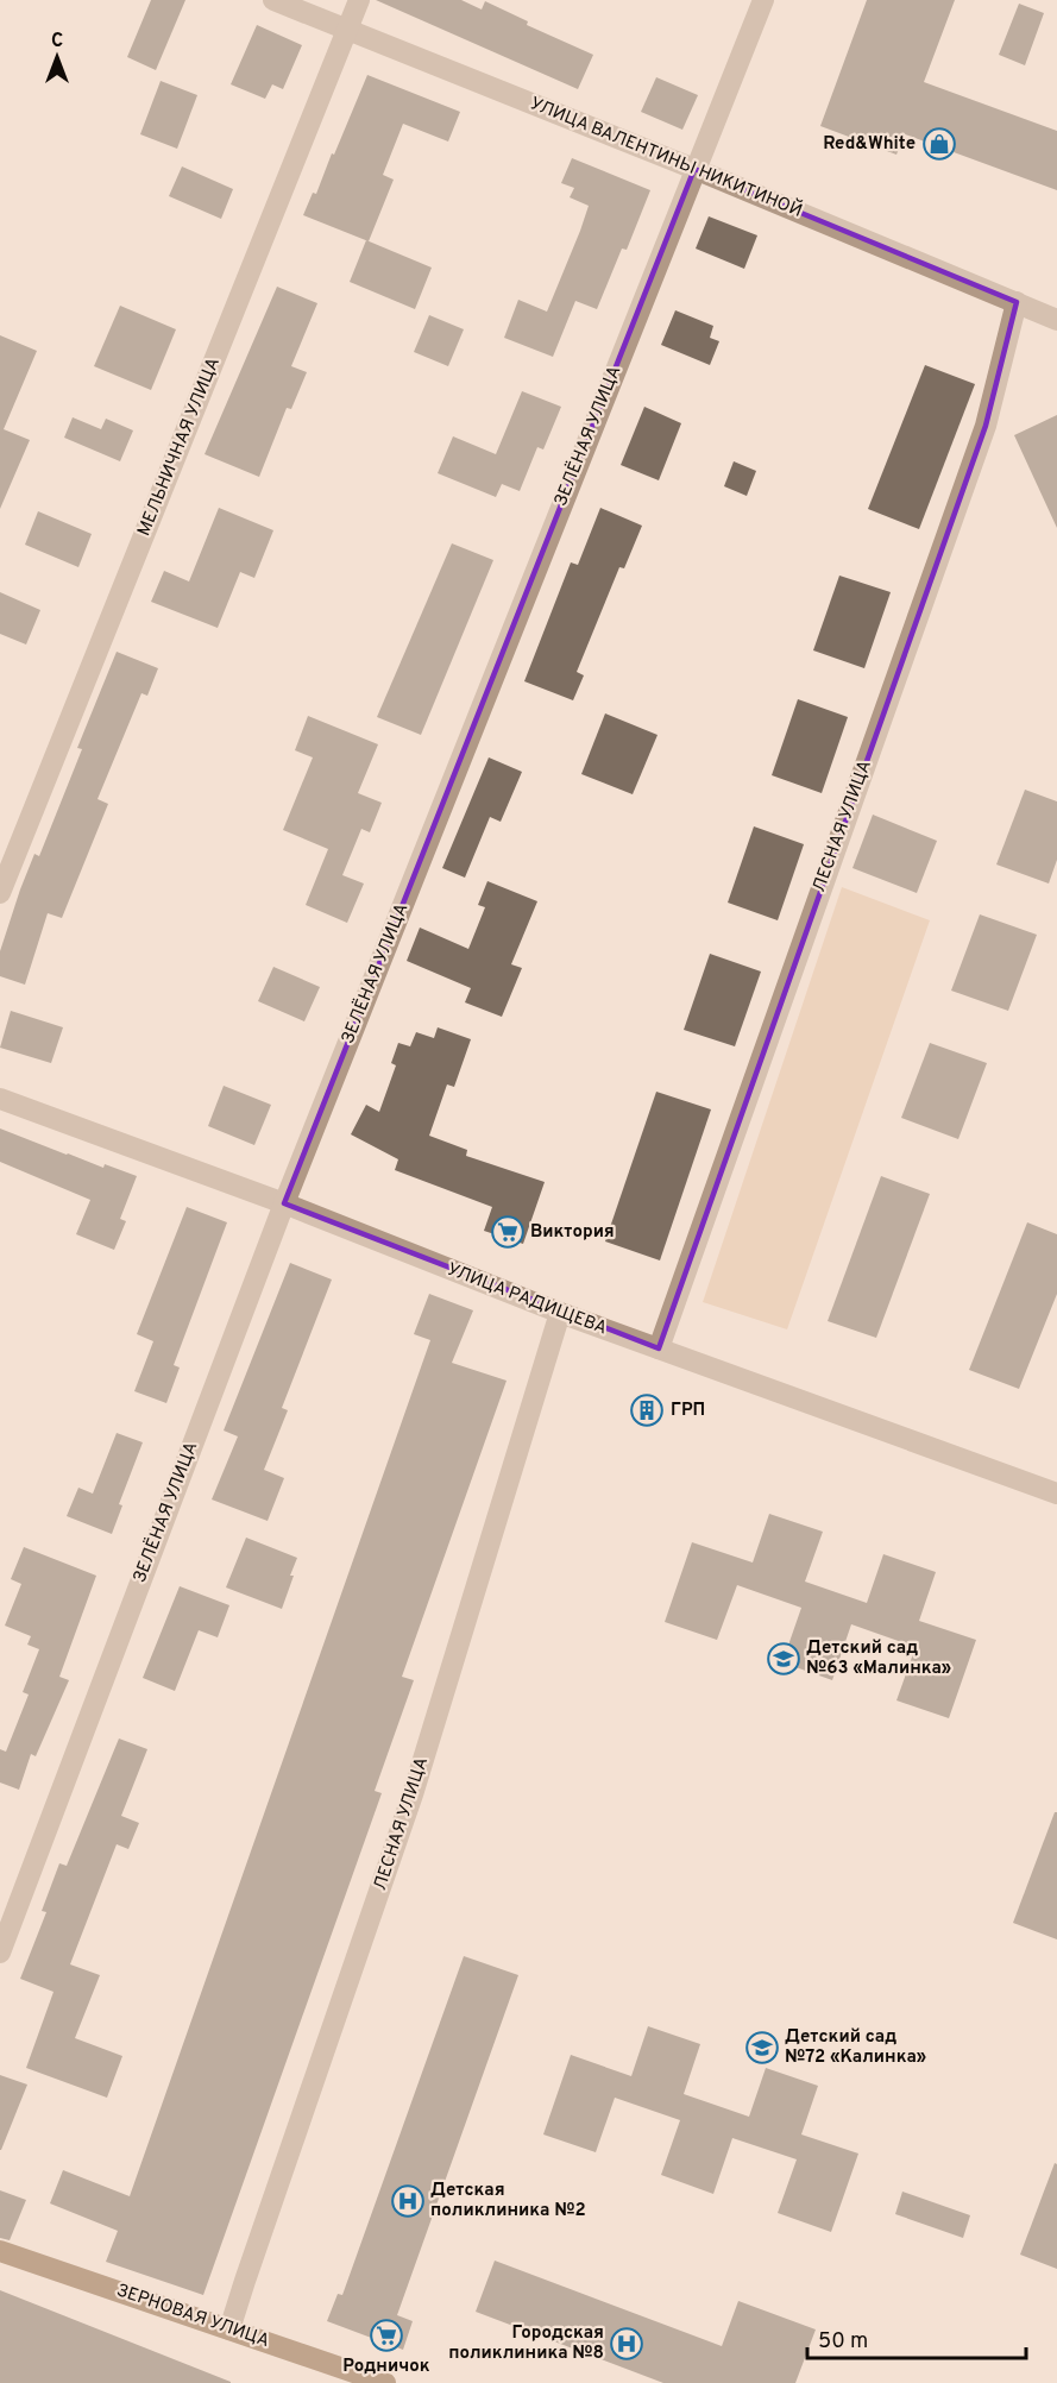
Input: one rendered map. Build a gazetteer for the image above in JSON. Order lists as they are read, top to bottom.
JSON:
{
  "streets": {
    "main road": ["ЗЕРНОВАЯ УЛИЦА"],
    "street": [
      "УЛИЦА ВАЛЕНТИНЫ НИКИТИНОЙ",
      "ЗЕЛЁНАЯ УЛИЦА",
      "МЕЛЬНИЧНАЯ УЛИЦА",
      "ЛЕСНАЯ УЛИЦА",
      "УЛИЦА РАДИЩЕВА"
    ]
  },
  "crossings": [
    ["УЛИЦА ВАЛЕНТИНЫ НИКИТИНОЙ", "ЗЕЛЁНАЯ УЛИЦА"],
    ["УЛИЦА ВАЛЕНТИНЫ НИКИТИНОЙ", "МЕЛЬНИЧНАЯ УЛИЦА"],
    ["УЛИЦА ВАЛЕНТИНЫ НИКИТИНОЙ", "ЛЕСНАЯ УЛИЦА"],
    ["ЗЕЛЁНАЯ УЛИЦА", "УЛИЦА РАДИЩЕВА"],
    ["ЛЕСНАЯ УЛИЦА", "УЛИЦА РАДИЩЕВА"],
    ["ЛЕСНАЯ УЛИЦА", "ЗЕРНОВАЯ УЛИЦА"]
  ],
  "places": {
    "shop": ["Red&White"],
    "supermarket": ["Виктория", "Родничок"],
    "building": ["ГРП"],
    "school or university": ["Детский сад №63 «Малинка»", "Детский сад №72 «Калинка»"],
    "hospital": ["Детская поликлиника №2", "Городская поликлиника №8"]
  },
  "scale_bar": "50 m",
  "north": "top"
}
